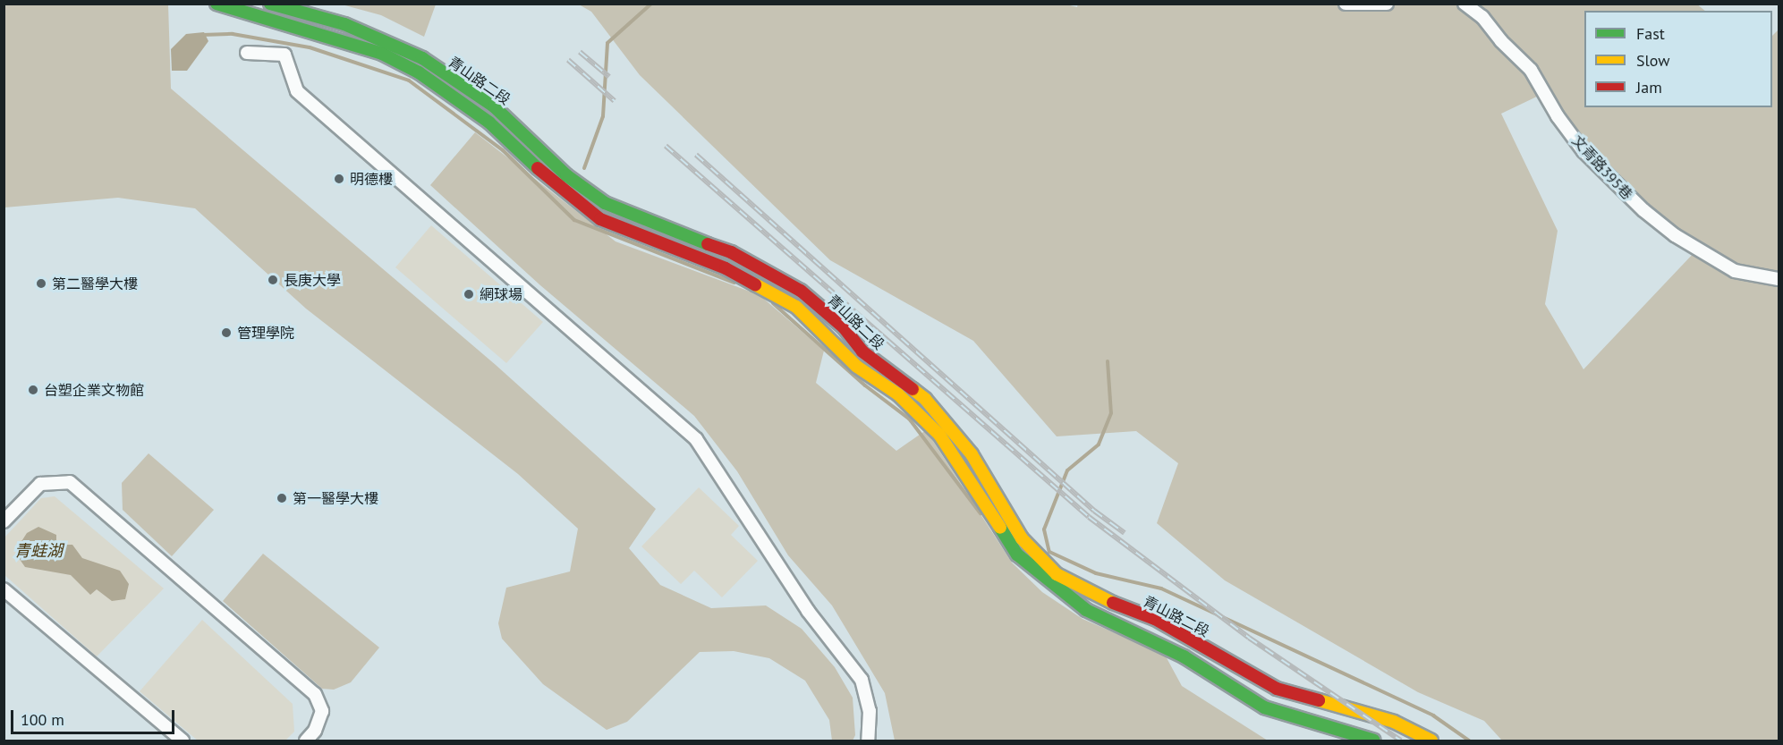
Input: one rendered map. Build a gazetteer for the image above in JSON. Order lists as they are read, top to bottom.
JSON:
{
  "streets": {
    "street": ["青山路二段", "文青路395巷"]
  },
  "water": ["青蛙湖"],
  "places": [
    "明德樓",
    "長庚大學",
    "第二醫學大樓",
    "網球場",
    "管理學院",
    "台塑企業文物館",
    "第一醫學大樓"
  ],
  "legend": ["Fast", "Slow", "Jam"],
  "scale_bar": "100 m"
}
